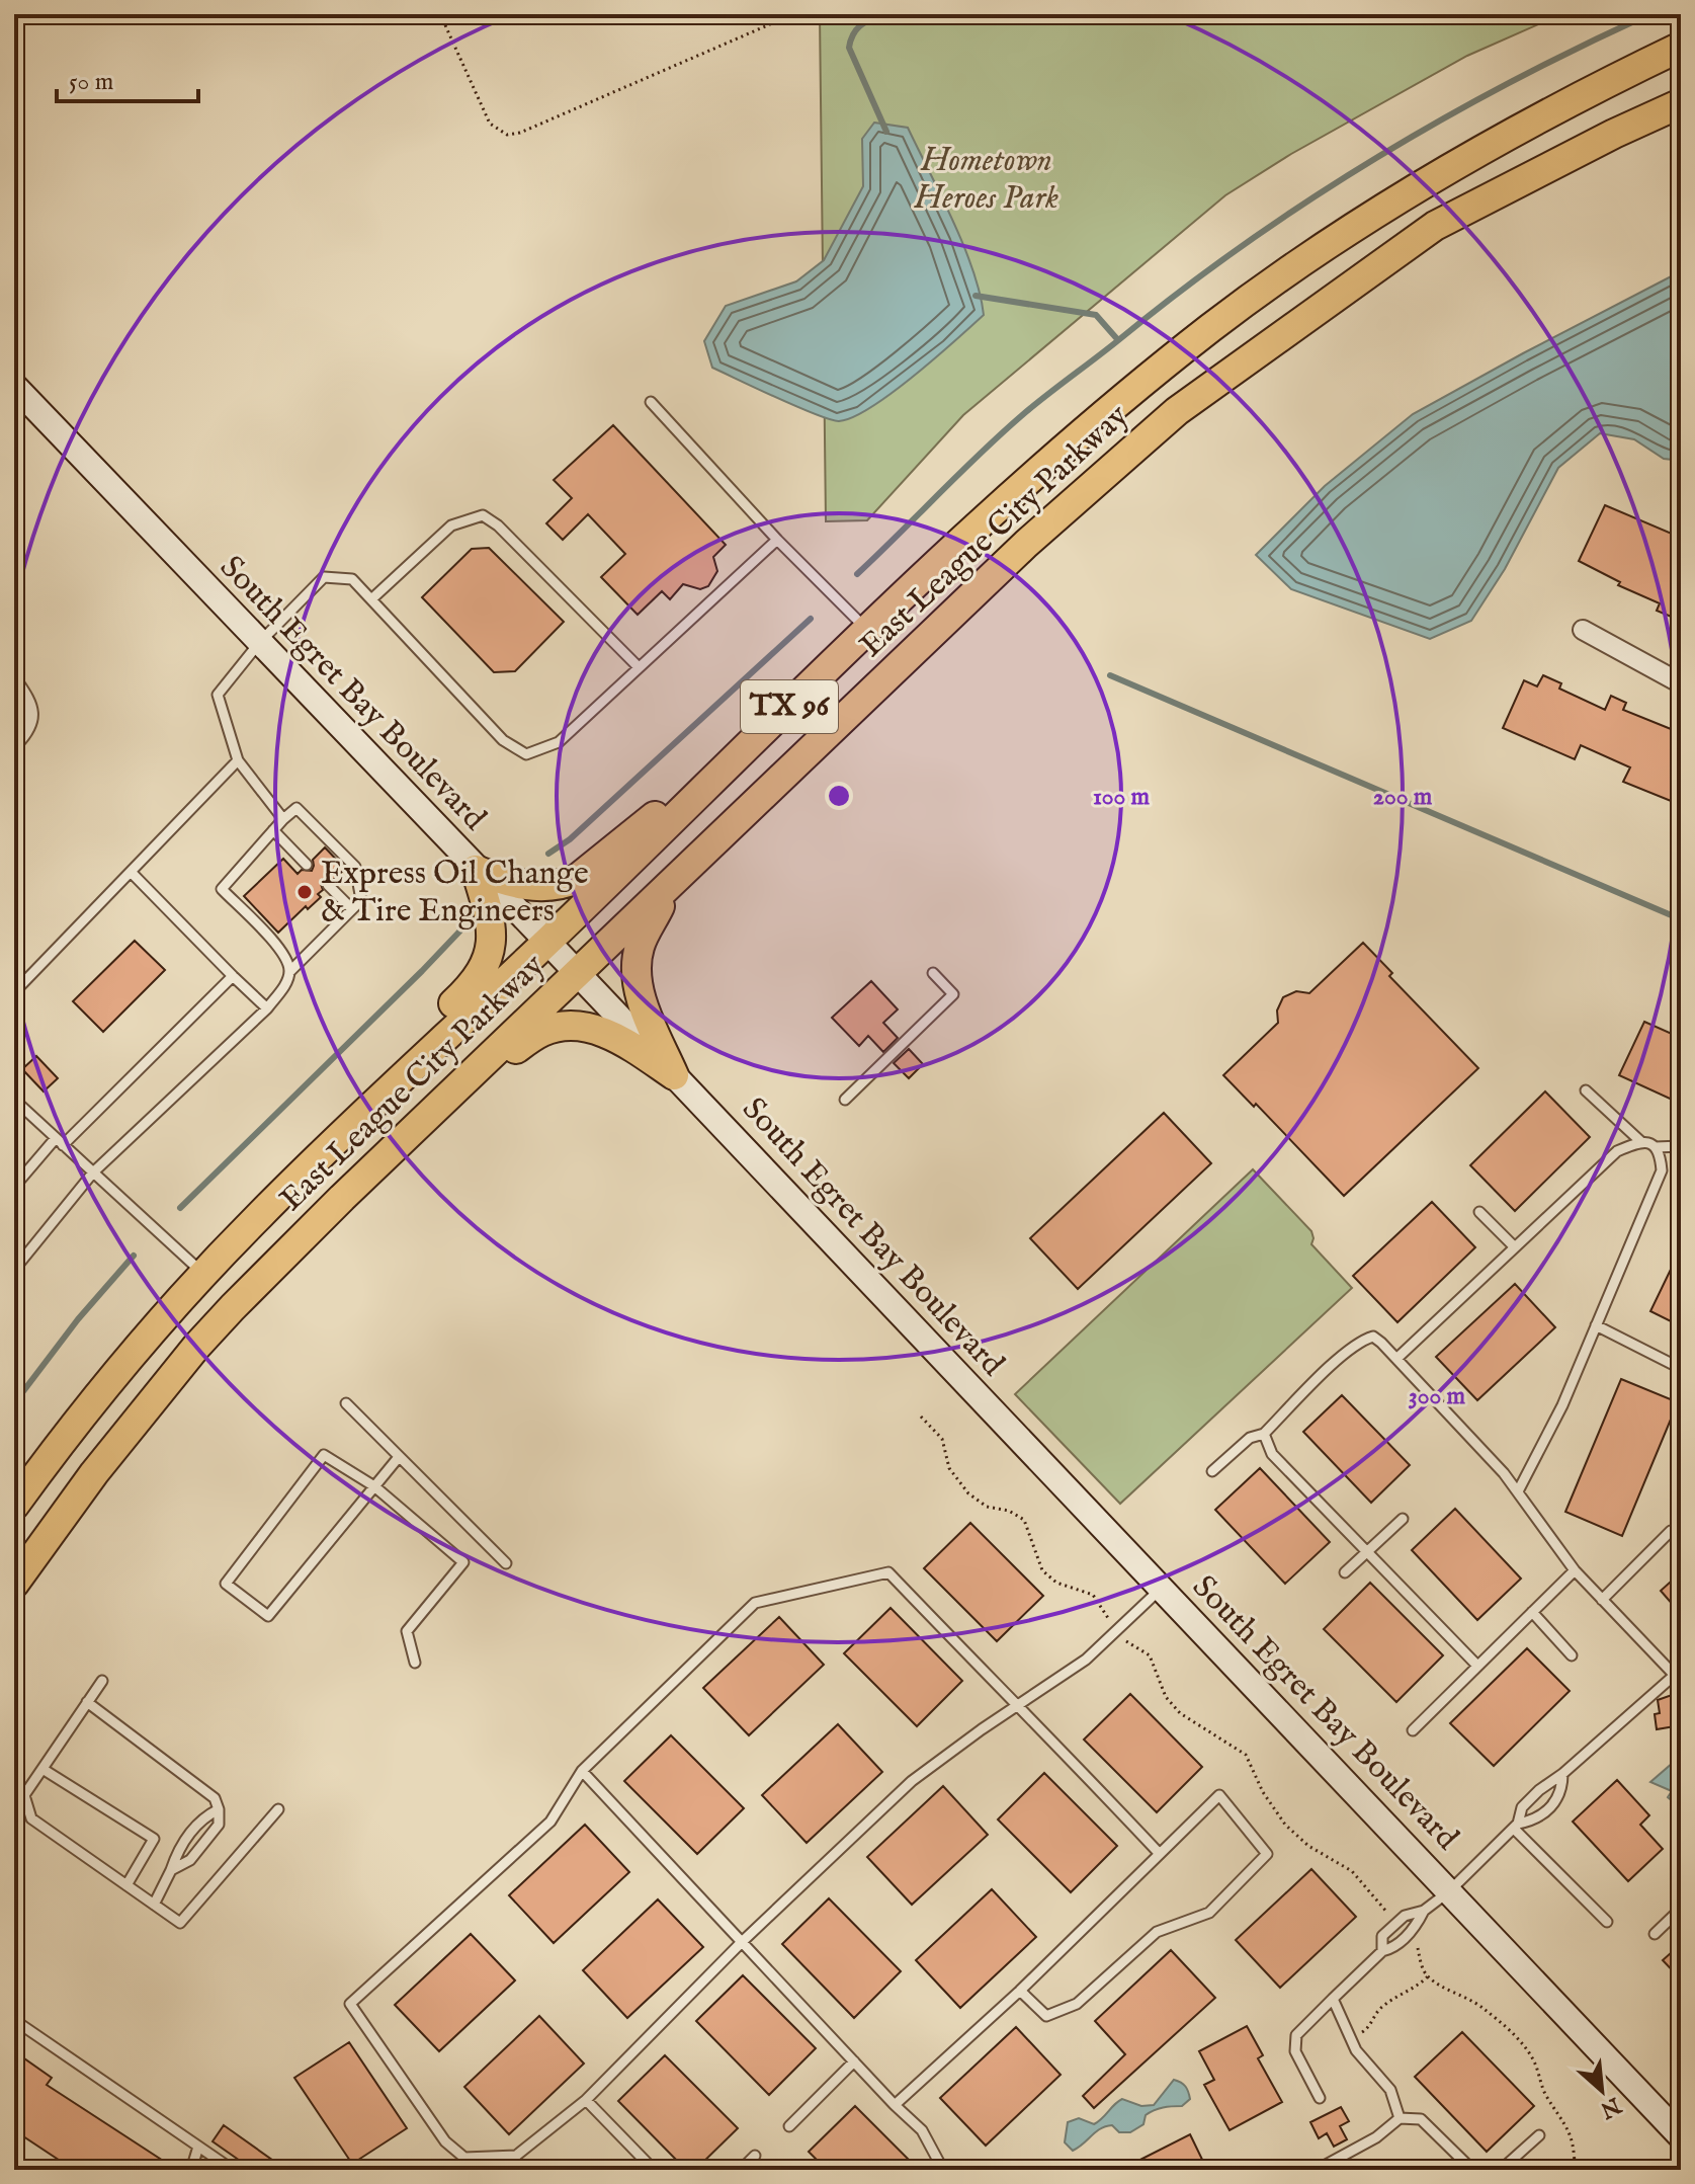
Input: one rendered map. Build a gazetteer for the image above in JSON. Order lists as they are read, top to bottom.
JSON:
{
  "streets": {
    "main road": ["East League City Parkway", "South Egret Bay Boulevard", "TX 96"]
  },
  "crossings": [
    ["East League City Parkway", "South Egret Bay Boulevard"]
  ],
  "parks": ["Hometown Heroes Park"],
  "places": ["Express Oil Change & Tire Engineers"],
  "scale_bar": "50 m",
  "north": "bottom right",
  "rings": ["100 m", "200 m", "300 m"]
}
